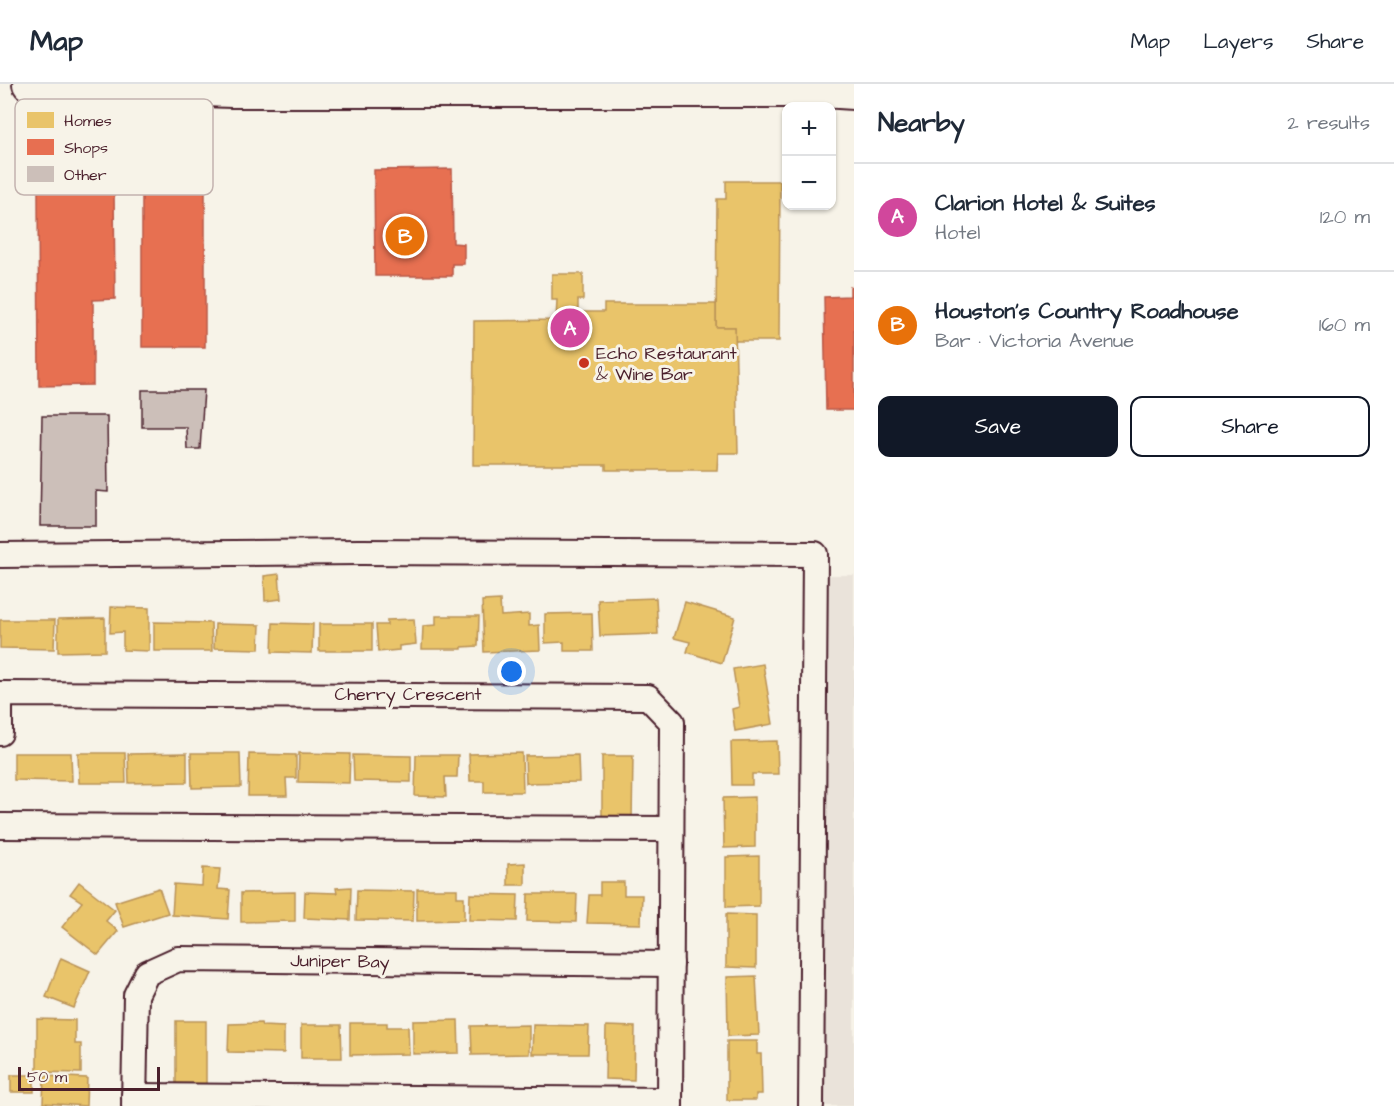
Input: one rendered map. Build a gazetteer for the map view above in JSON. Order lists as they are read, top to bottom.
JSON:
{
  "streets": {
    "street": ["Cherry Crescent", "Juniper Bay"]
  },
  "crossings": [
    ["Cherry Crescent", "Juniper Bay"]
  ],
  "places": ["Echo Restaurant & Wine Bar"],
  "legend": ["Homes", "Shops", "Other"],
  "scale_bar": "50 m",
  "page": {
    "header": "Map",
    "nav": ["Map", "Layers", "Share"],
    "heading": ["Nearby", "2 results"],
    "map_buttons": ["+", "−"],
    "list": [
      {
        "mark": "A",
        "name": "Clarion Hotel & Suites",
        "note": "Hotel",
        "value": "120 m"
      },
      {
        "mark": "B",
        "name": "Houston's Country Roadhouse",
        "note": "Bar · Victoria Avenue",
        "value": "160 m"
      }
    ],
    "pins": ["B", "A"],
    "buttons": ["Save", "Share"],
    "scale": "50 m"
  }
}
